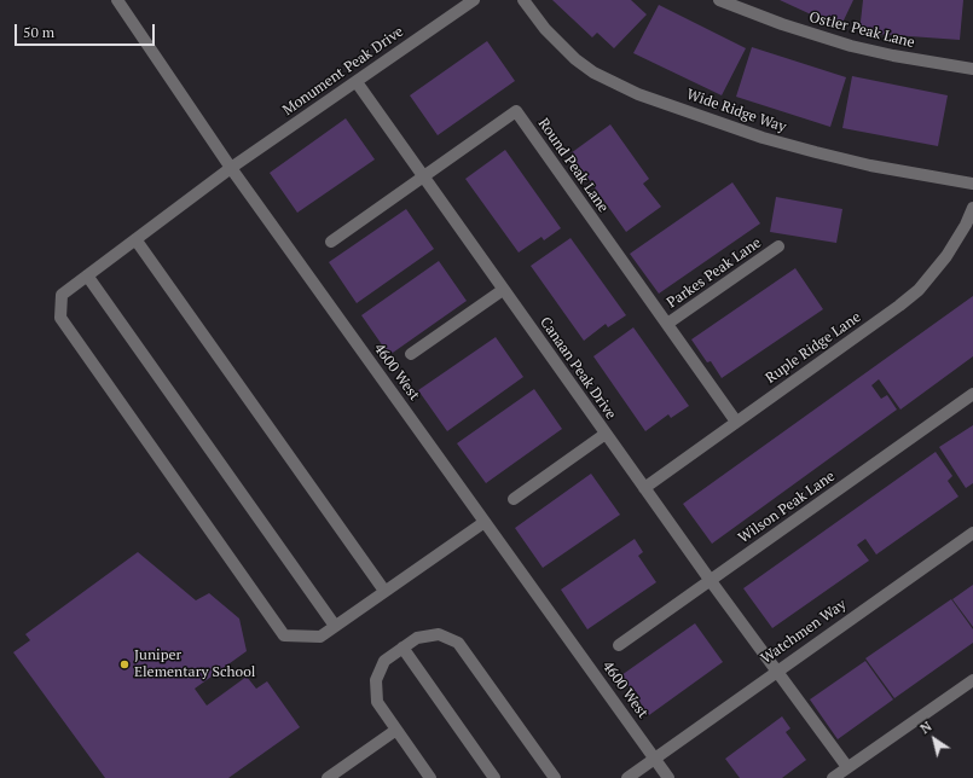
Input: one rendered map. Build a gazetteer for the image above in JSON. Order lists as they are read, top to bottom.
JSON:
{
  "streets": {
    "street": [
      "Ostler Peak Lane",
      "Monument Peak Drive",
      "Wide Ridge Way",
      "Round Peak Lane",
      "Parkes Peak Lane",
      "Ruple Ridge Lane",
      "Canaan Peak Drive",
      "4600 West",
      "Wilson Peak Lane",
      "Watchmen Way"
    ]
  },
  "crossings": [
    ["Monument Peak Drive", "Canaan Peak Drive"],
    ["Monument Peak Drive", "4600 West"],
    ["Round Peak Lane", "Parkes Peak Lane"],
    ["Round Peak Lane", "Ruple Ridge Lane"],
    ["Round Peak Lane", "Canaan Peak Drive"],
    ["Ruple Ridge Lane", "Canaan Peak Drive"],
    ["Canaan Peak Drive", "Wilson Peak Lane"],
    ["Canaan Peak Drive", "Watchmen Way"],
    ["4600 West", "Watchmen Way"]
  ],
  "places": ["Juniper Elementary School"],
  "scale_bar": "50 m",
  "north": "top left"
}
